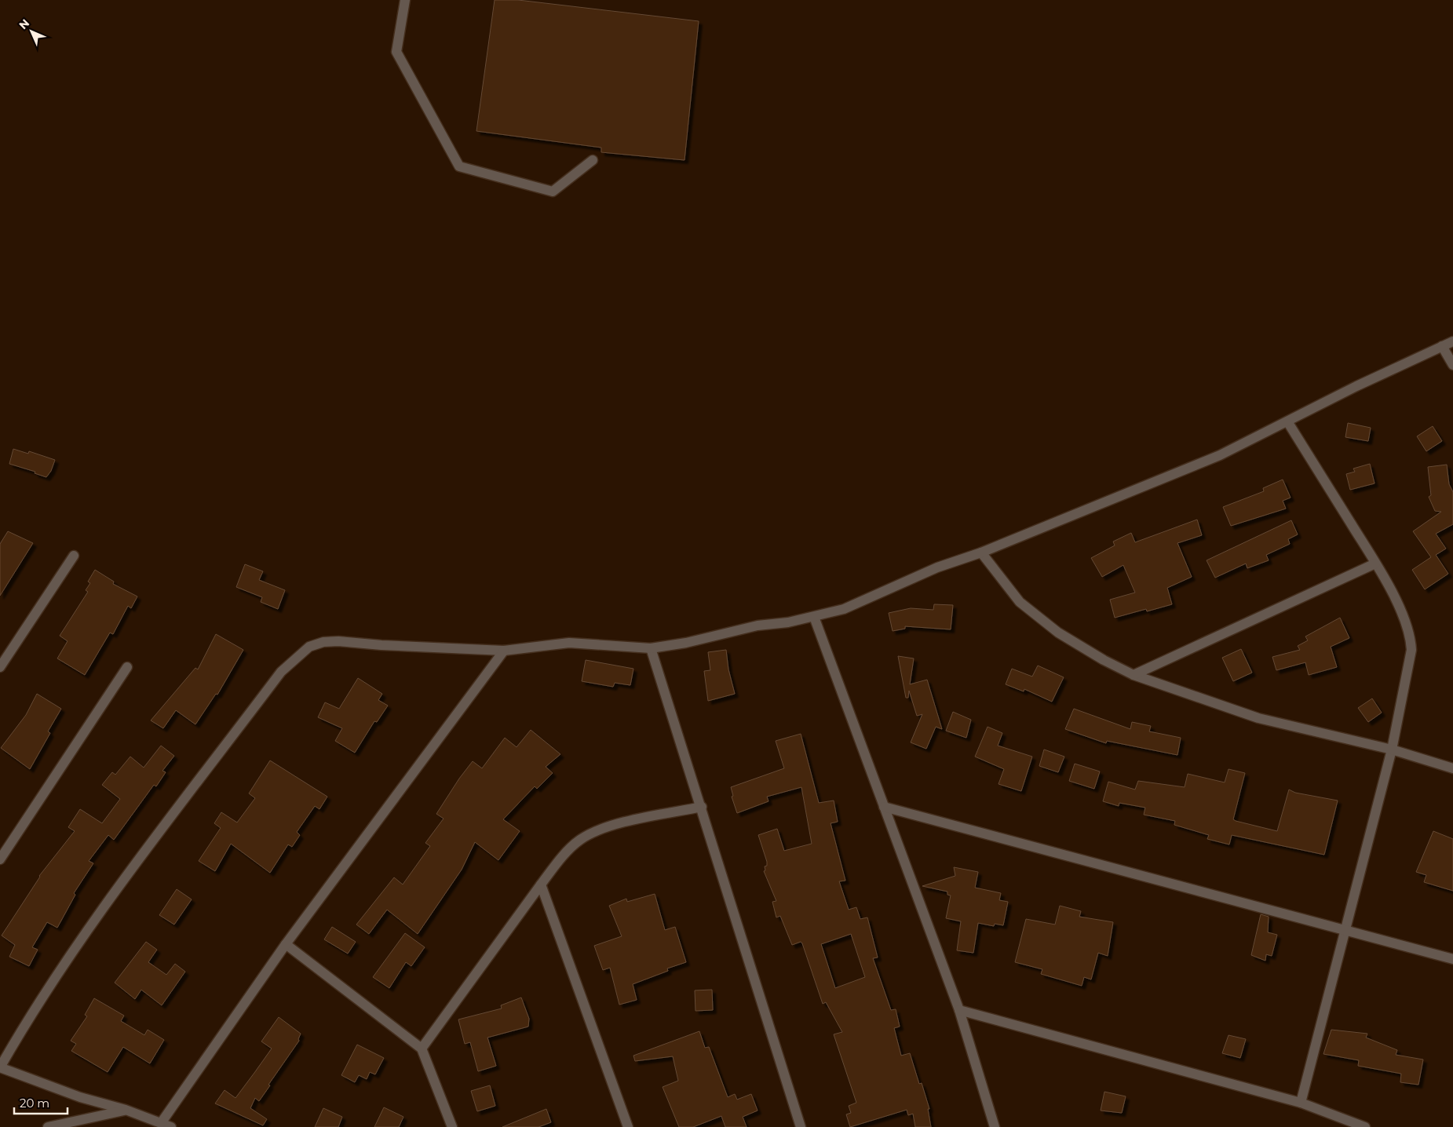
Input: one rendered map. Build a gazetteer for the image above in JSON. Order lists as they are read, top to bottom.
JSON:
{
  "scale_bar": "20 m",
  "north": "top left"
}
